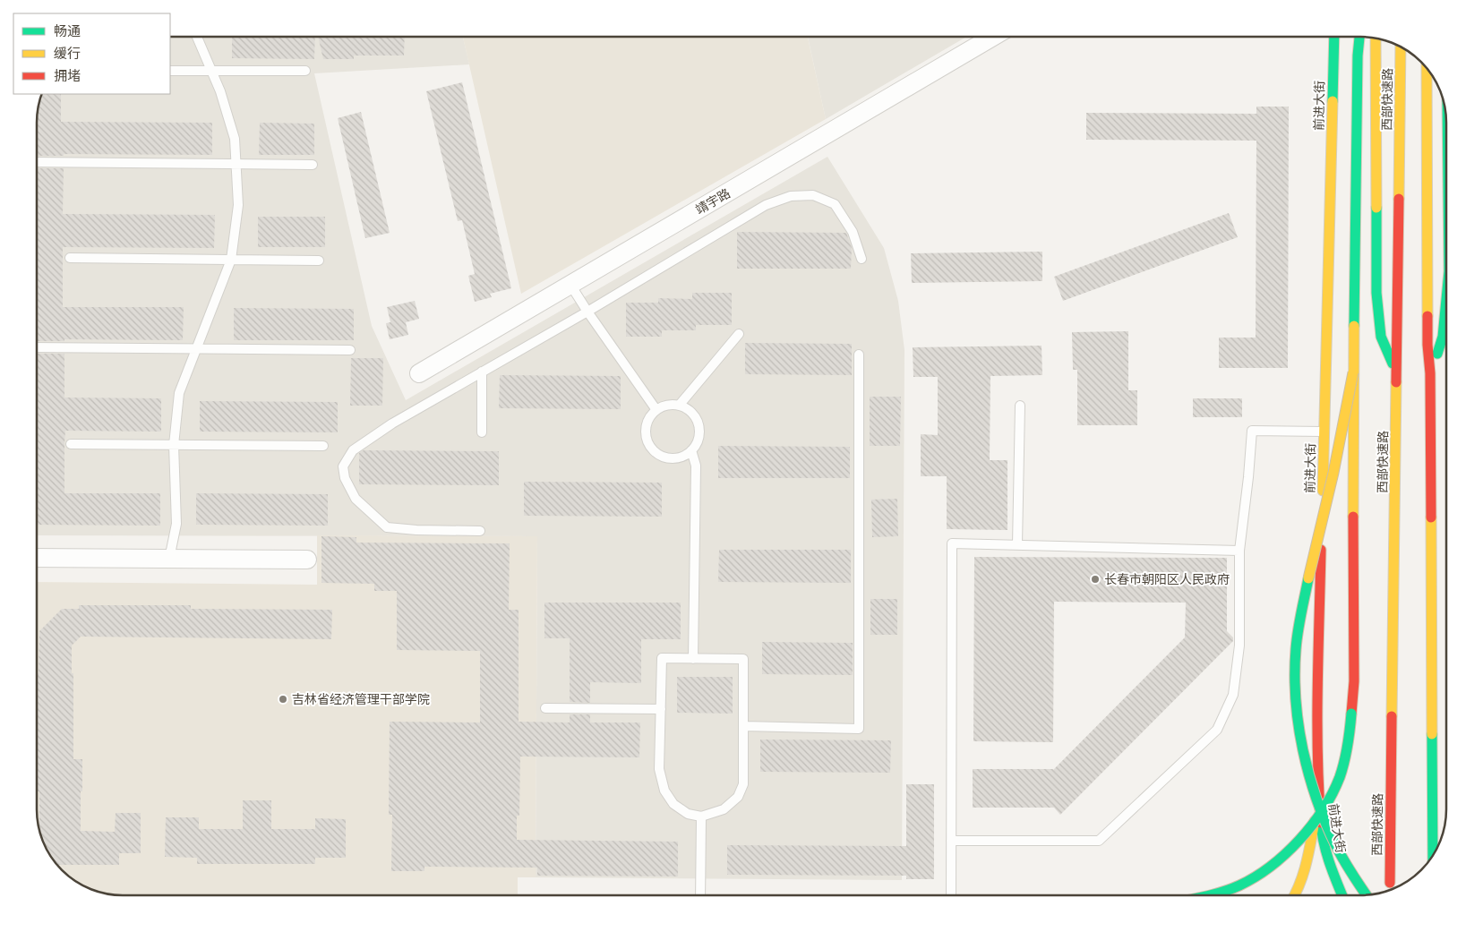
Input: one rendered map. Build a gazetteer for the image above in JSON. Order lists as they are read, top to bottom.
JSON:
{
  "streets": {
    "main road": ["西部快速路", "前进大街"],
    "street": ["靖宇路"]
  },
  "places": ["长春市朝阳区人民政府", "吉林省经济管理干部学院"],
  "legend": ["畅通", "缓行", "拥堵"]
}
